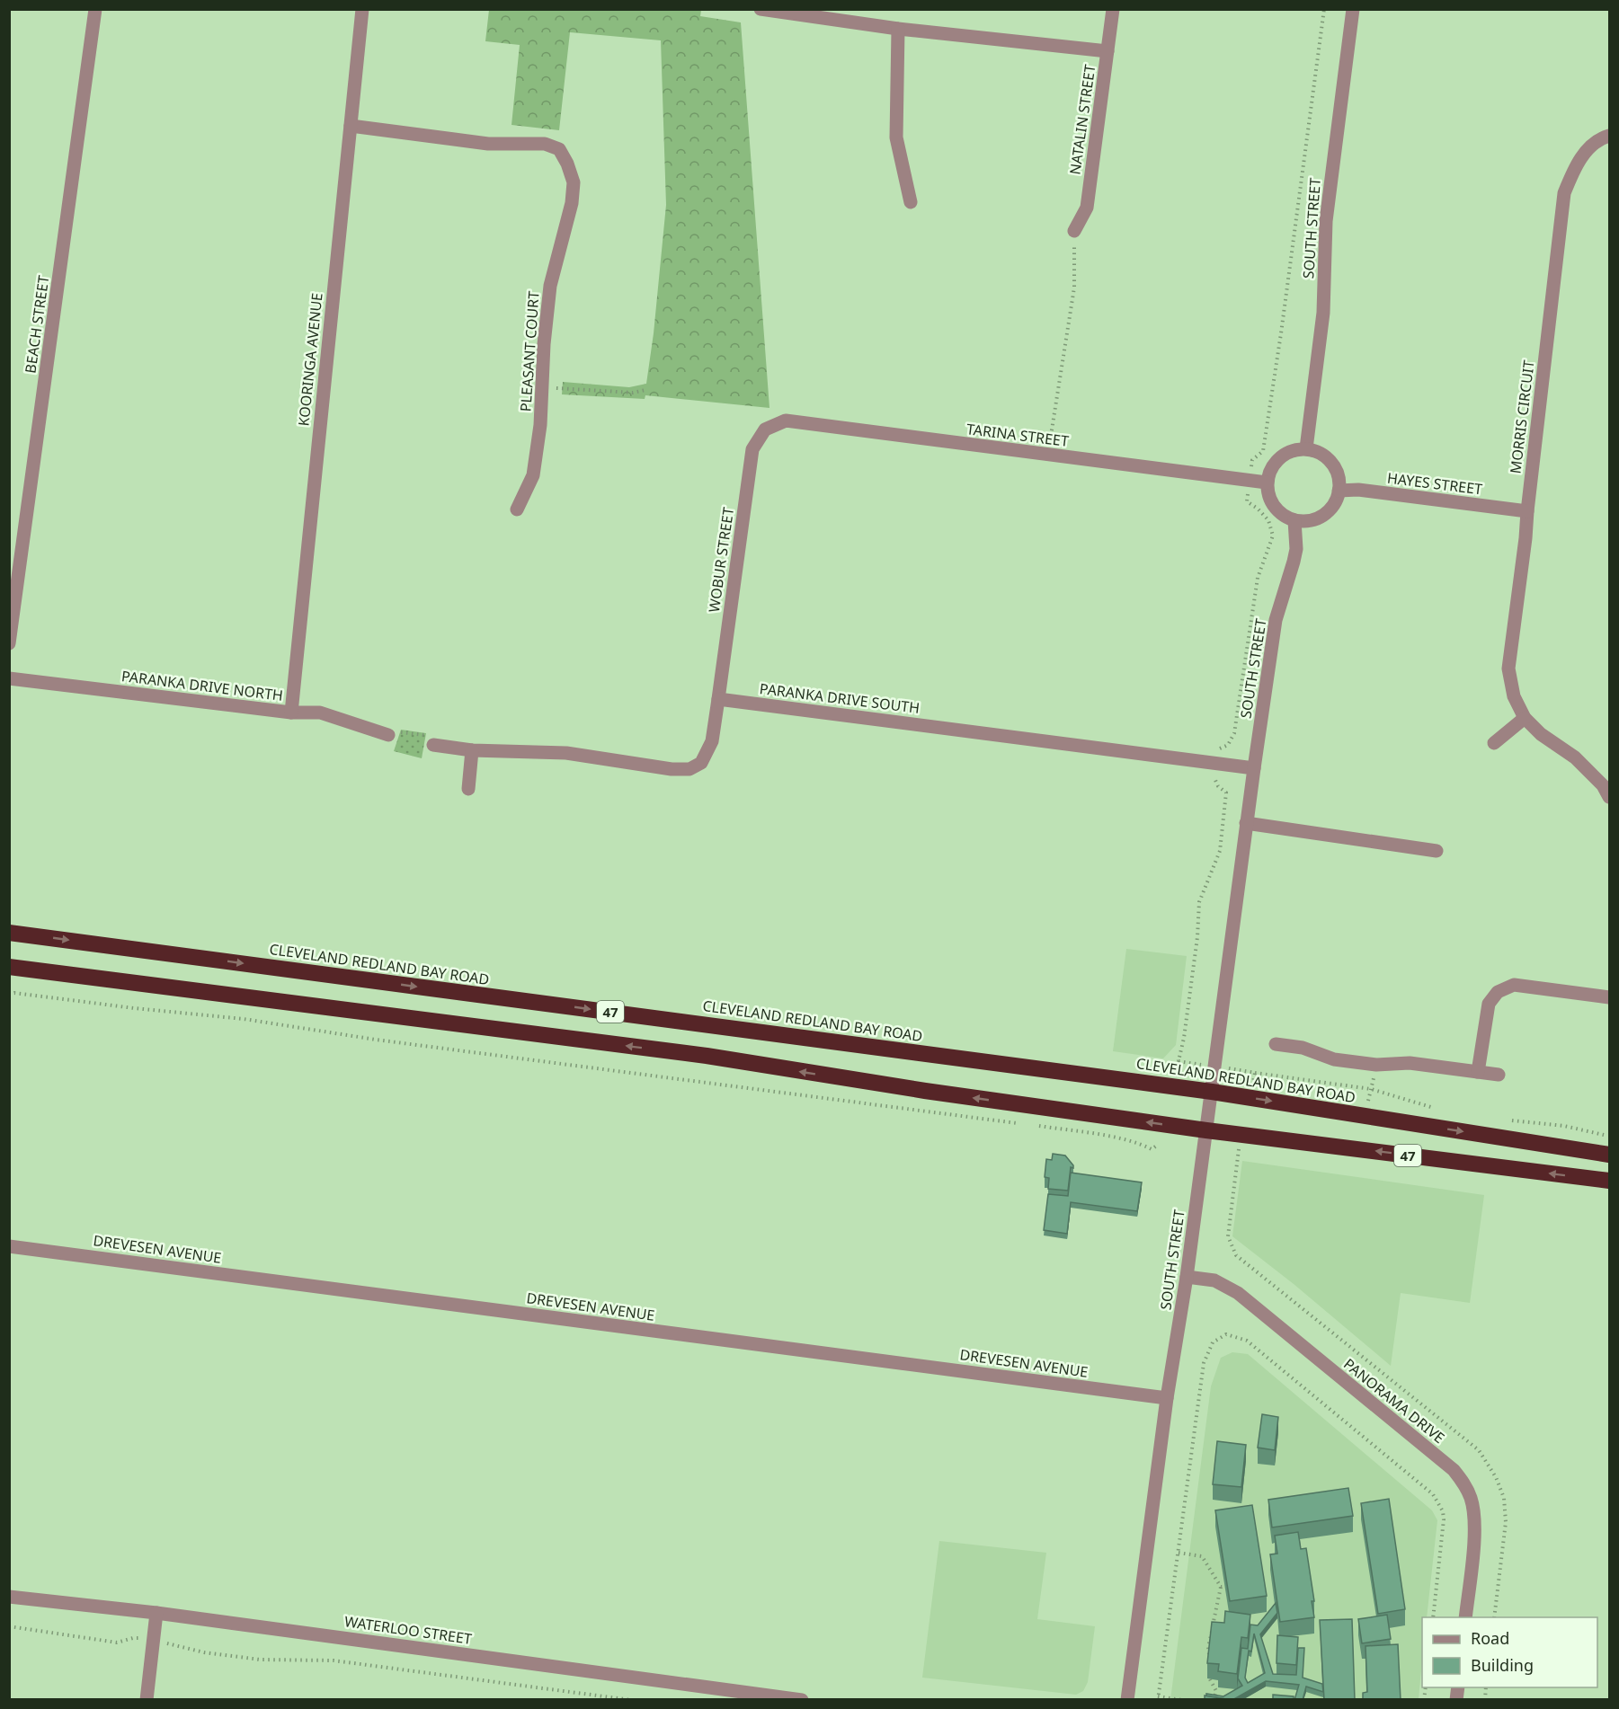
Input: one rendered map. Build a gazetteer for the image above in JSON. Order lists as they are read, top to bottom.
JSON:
{
  "streets": {
    "highway": ["CLEVELAND REDLAND BAY ROAD", "47"],
    "street": [
      "NATALIN STREET",
      "SOUTH STREET",
      "BEACH STREET",
      "PLEASANT COURT",
      "KOORINGA AVENUE",
      "MORRIS CIRCUIT",
      "TARINA STREET",
      "HAYES STREET",
      "WOBUR STREET",
      "PARANKA DRIVE NORTH",
      "PARANKA DRIVE SOUTH",
      "DREVESEN AVENUE",
      "PANORAMA DRIVE",
      "WATERLOO STREET"
    ]
  },
  "crossings": [
    ["SOUTH STREET", "TARINA STREET"],
    ["SOUTH STREET", "HAYES STREET"],
    ["SOUTH STREET", "PARANKA DRIVE SOUTH"],
    ["SOUTH STREET", "CLEVELAND REDLAND BAY ROAD"],
    ["SOUTH STREET", "47"],
    ["SOUTH STREET", "DREVESEN AVENUE"],
    ["SOUTH STREET", "PANORAMA DRIVE"],
    ["PLEASANT COURT", "KOORINGA AVENUE"],
    ["KOORINGA AVENUE", "PARANKA DRIVE NORTH"],
    ["MORRIS CIRCUIT", "HAYES STREET"],
    ["TARINA STREET", "HAYES STREET"],
    ["TARINA STREET", "WOBUR STREET"],
    ["WOBUR STREET", "PARANKA DRIVE SOUTH"]
  ],
  "legend": ["Road", "Building"]
}
